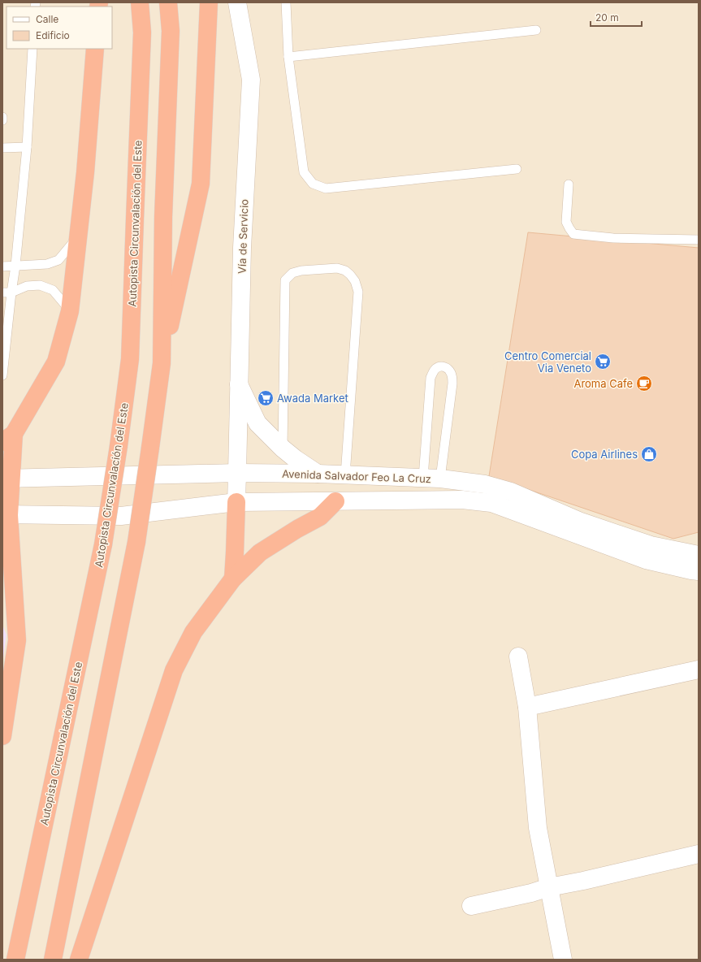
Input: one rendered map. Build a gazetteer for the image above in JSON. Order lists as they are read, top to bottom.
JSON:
{
  "streets": {
    "highway": ["Autopista Circunvalación del Este"],
    "street": ["Vía de Servicio", "Avenida Salvador Feo La Cruz"]
  },
  "crossings": [
    ["Vía de Servicio", "Avenida Salvador Feo La Cruz"]
  ],
  "places": {
    "supermarket": ["Centro Comercial Via Veneto", "Awada Market"],
    "cafe": ["Aroma Cafe"],
    "shop": ["Copa Airlines"]
  },
  "legend": ["Calle", "Edificio"],
  "scale_bar": "20 m"
}
